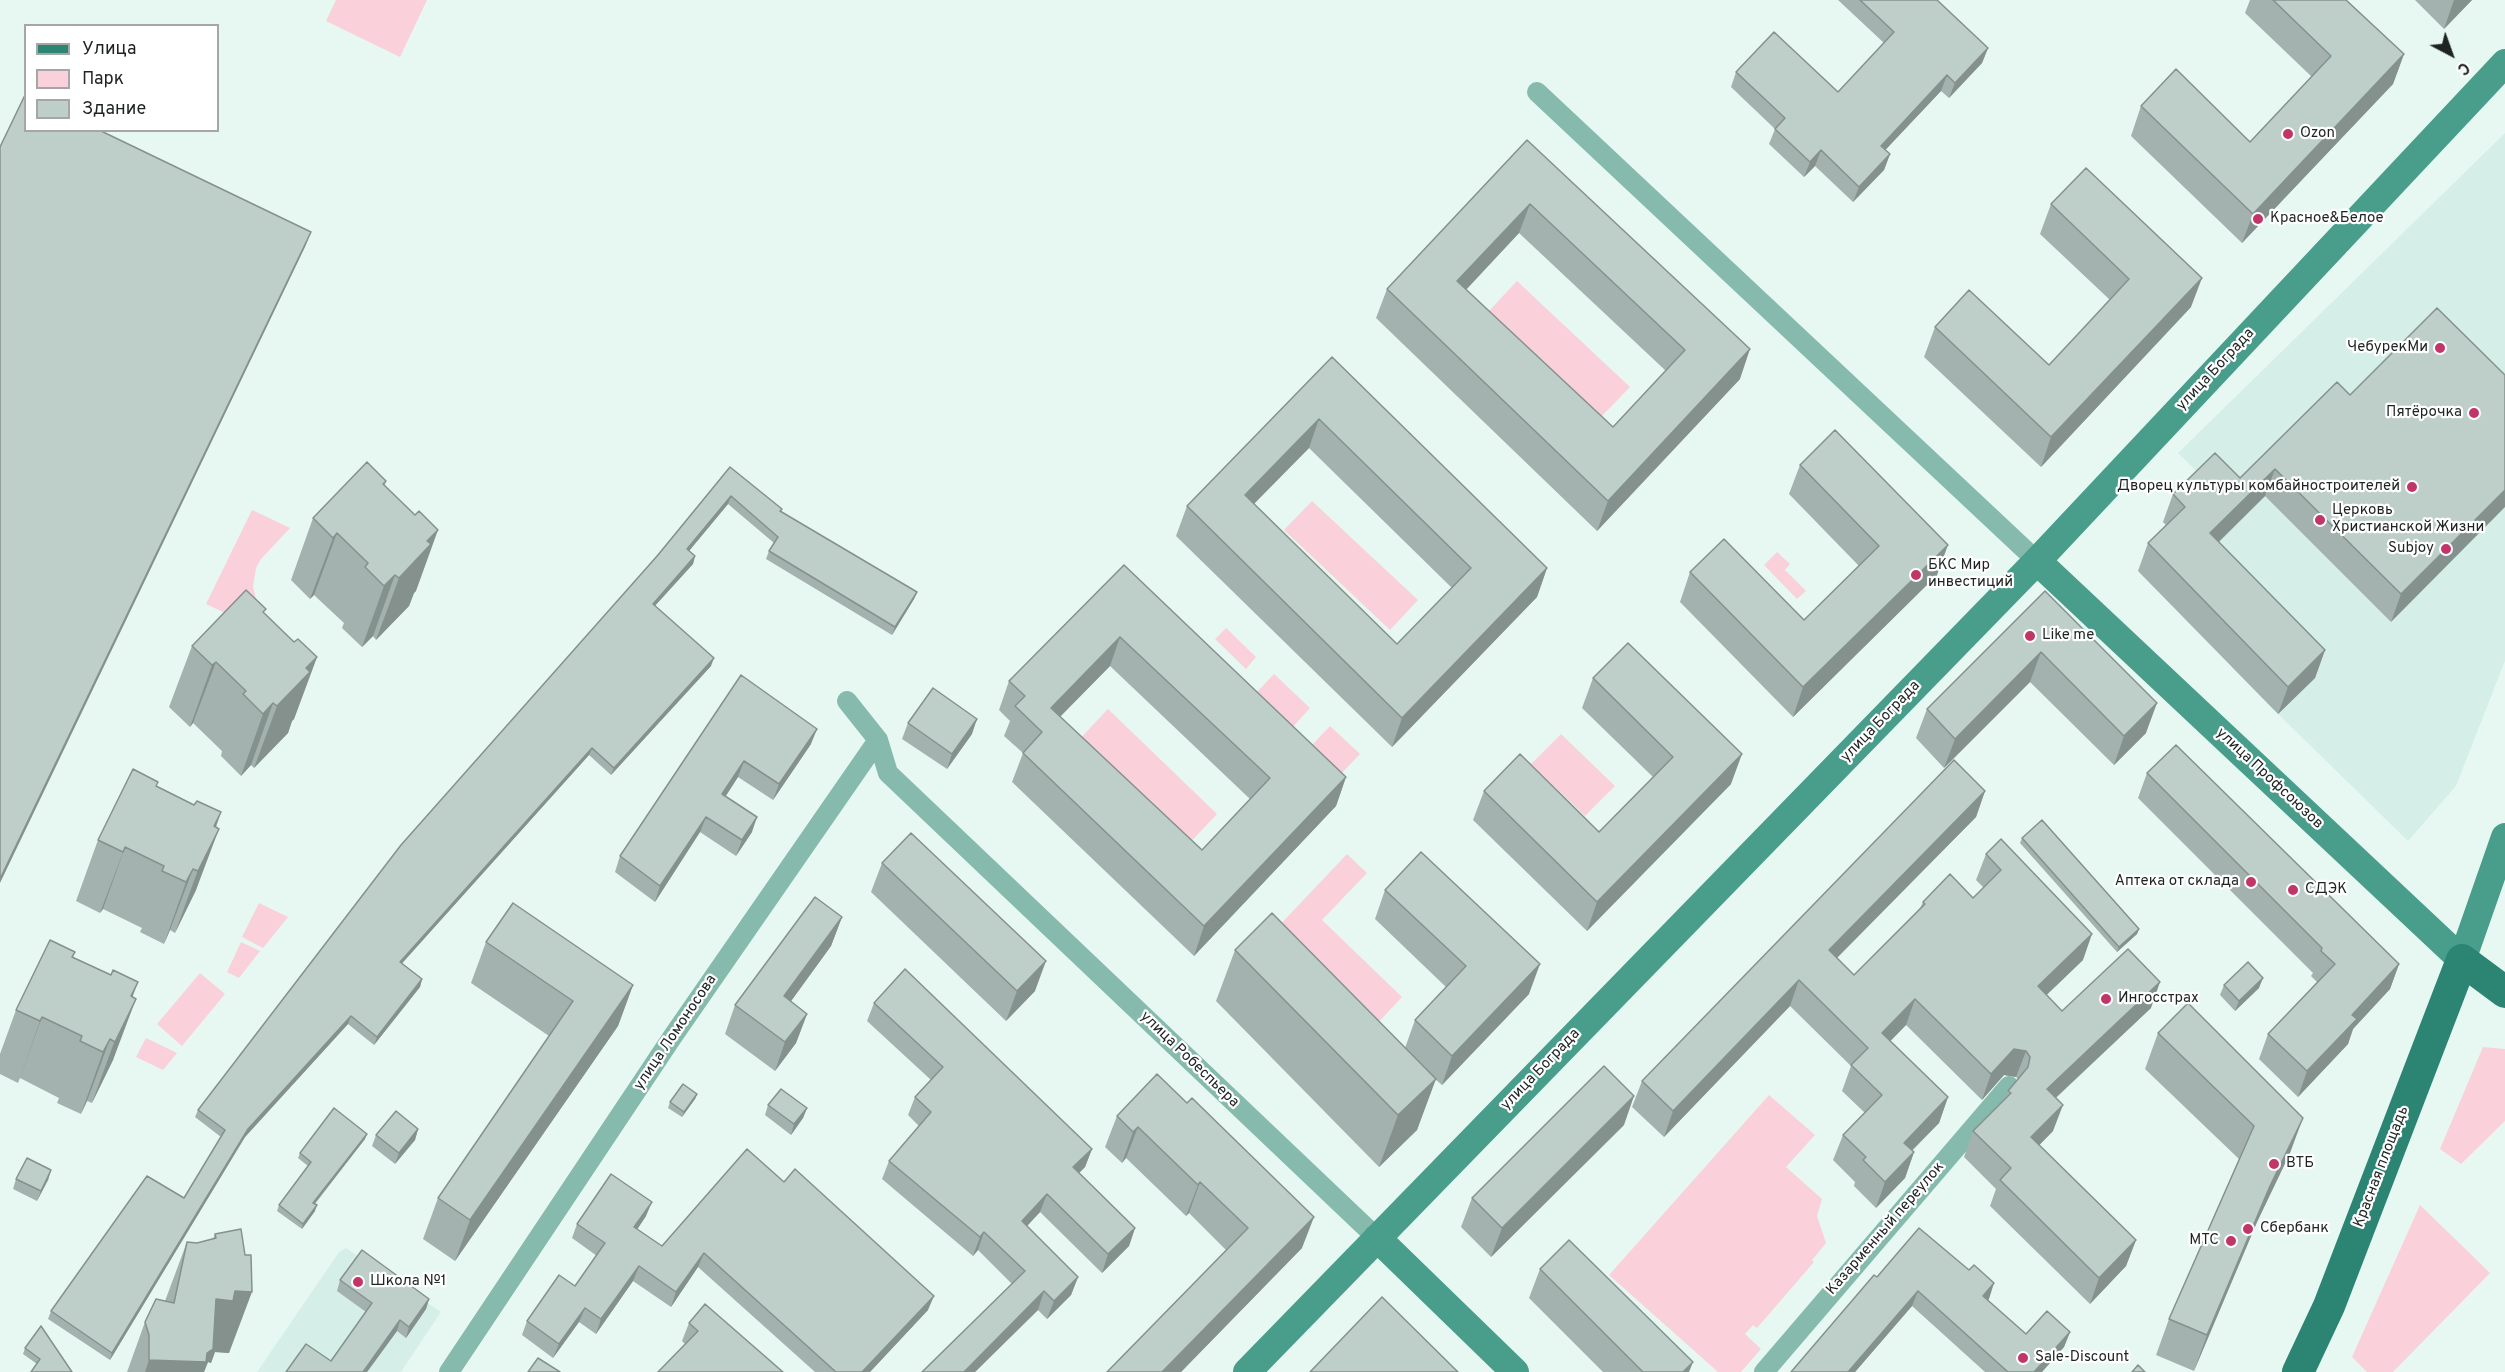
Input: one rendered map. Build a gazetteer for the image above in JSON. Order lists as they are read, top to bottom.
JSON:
{
  "streets": {
    "main road": ["улица Профсоюзов", "Красная площадь"],
    "street": [
      "улица Бограда",
      "улица Ломоносова",
      "улица Робеспьера",
      "Казарменный переулок"
    ]
  },
  "crossings": [
    ["улица Бограда", "улица Профсоюзов"],
    ["улица Бограда", "улица Робеспьера"],
    ["улица Профсоюзов", "Красная площадь"],
    ["улица Ломоносова", "улица Робеспьера"]
  ],
  "places": [
    "Ozon",
    "Красное&Белое",
    "ЧебурекМи",
    "Пятёрочка",
    "Дворец культуры комбайностроителей",
    "Церковь Христианской Жизни",
    "Subjoy",
    "БКС Мир инвестиций",
    "Like me",
    "Аптека от склада",
    "СДЭК",
    "Ингосстрах",
    "ВТБ",
    "Сбербанк",
    "МТС",
    "Школа №1",
    "Sale-Discount"
  ],
  "legend": ["Улица", "Парк", "Здание"],
  "north": "bottom right"
}
